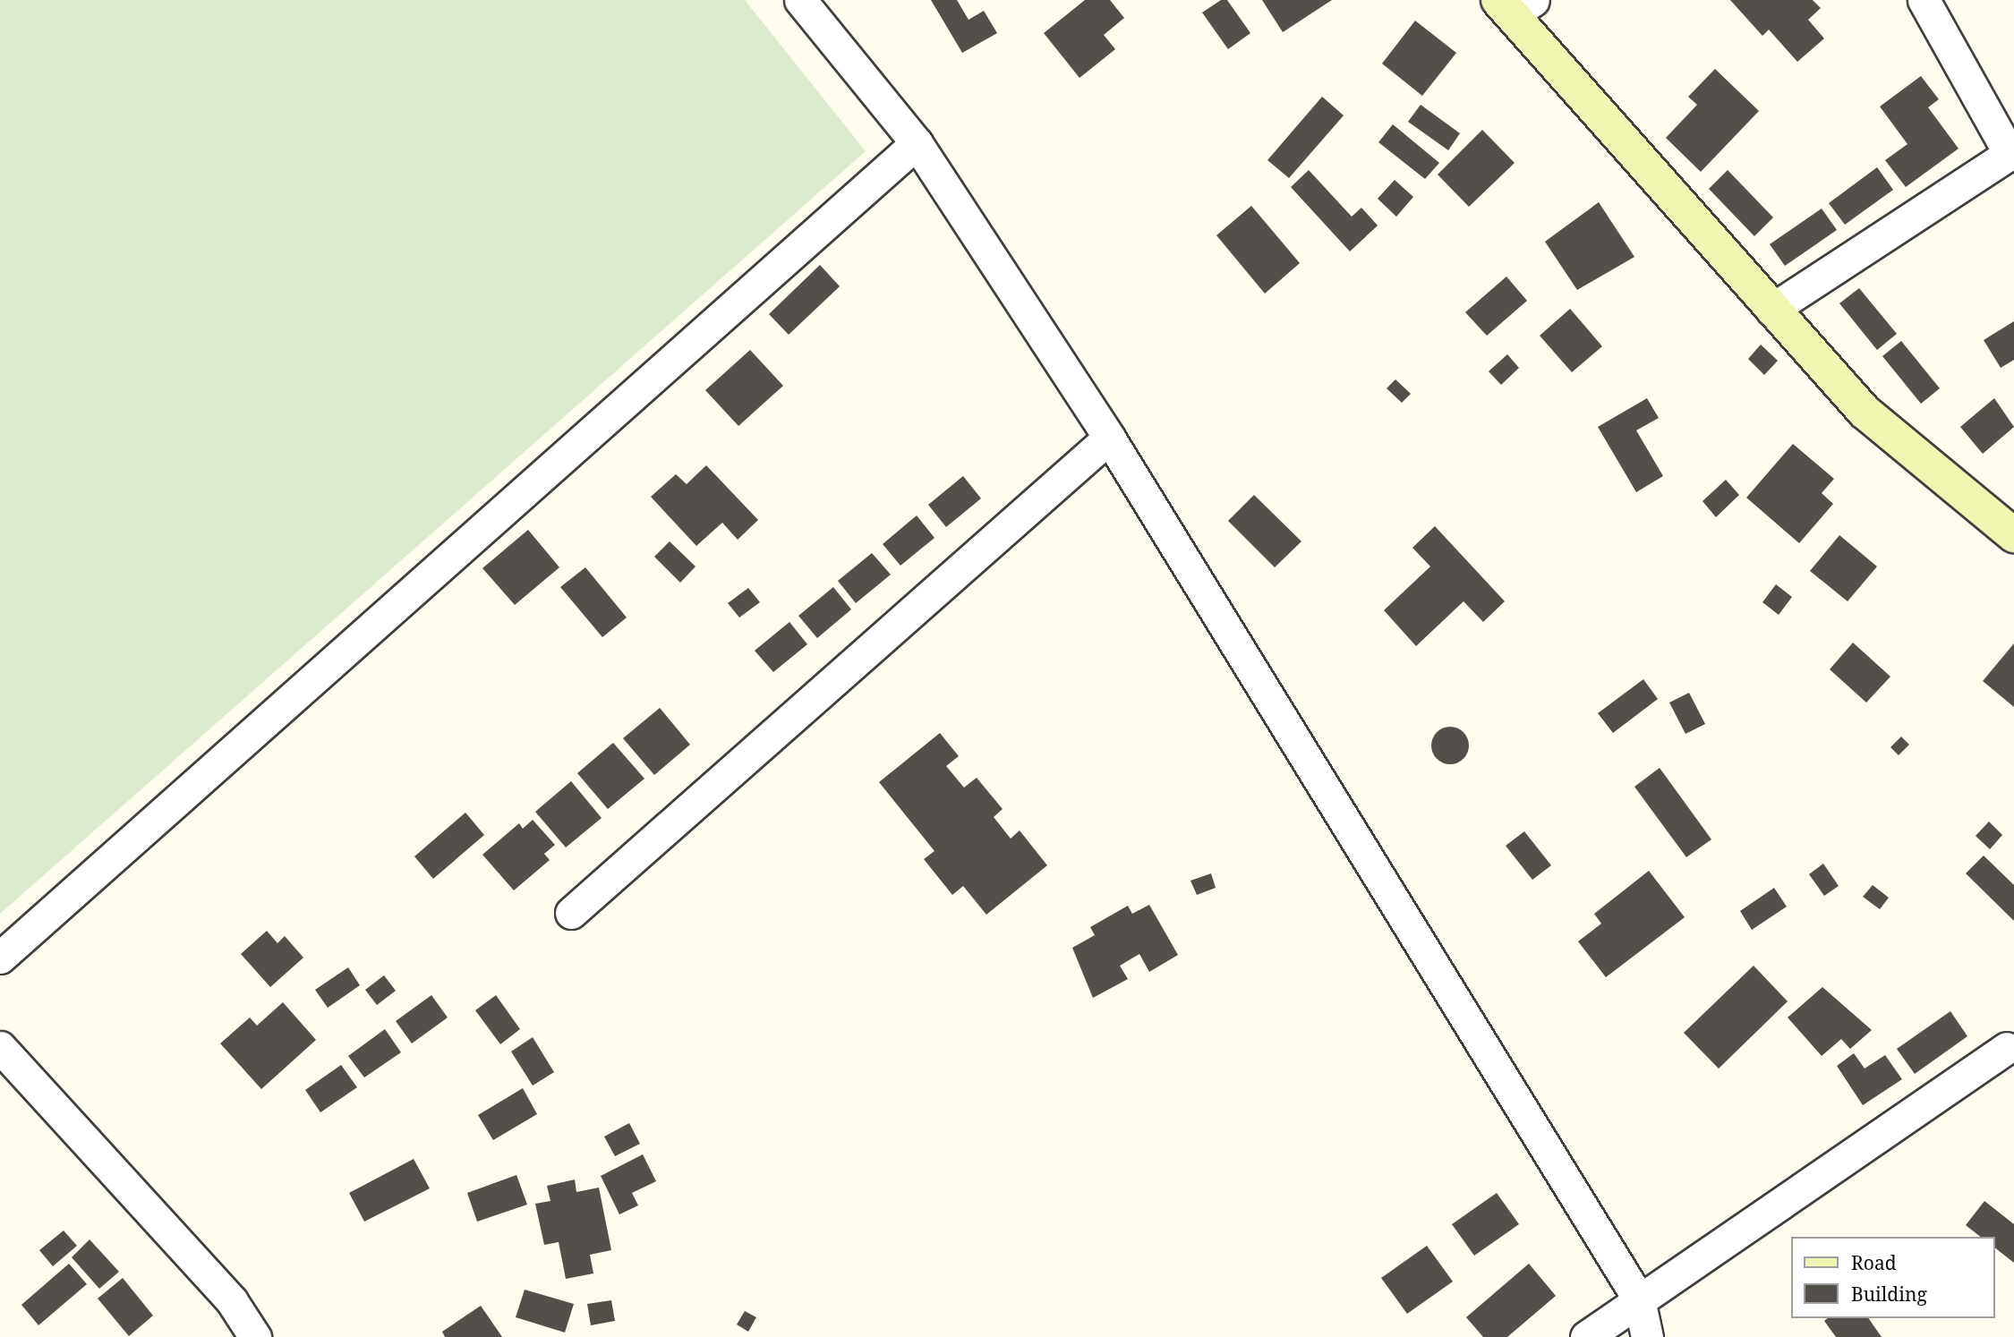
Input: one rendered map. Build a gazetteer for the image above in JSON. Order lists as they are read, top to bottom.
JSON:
{
  "legend": ["Road", "Building"]
}
